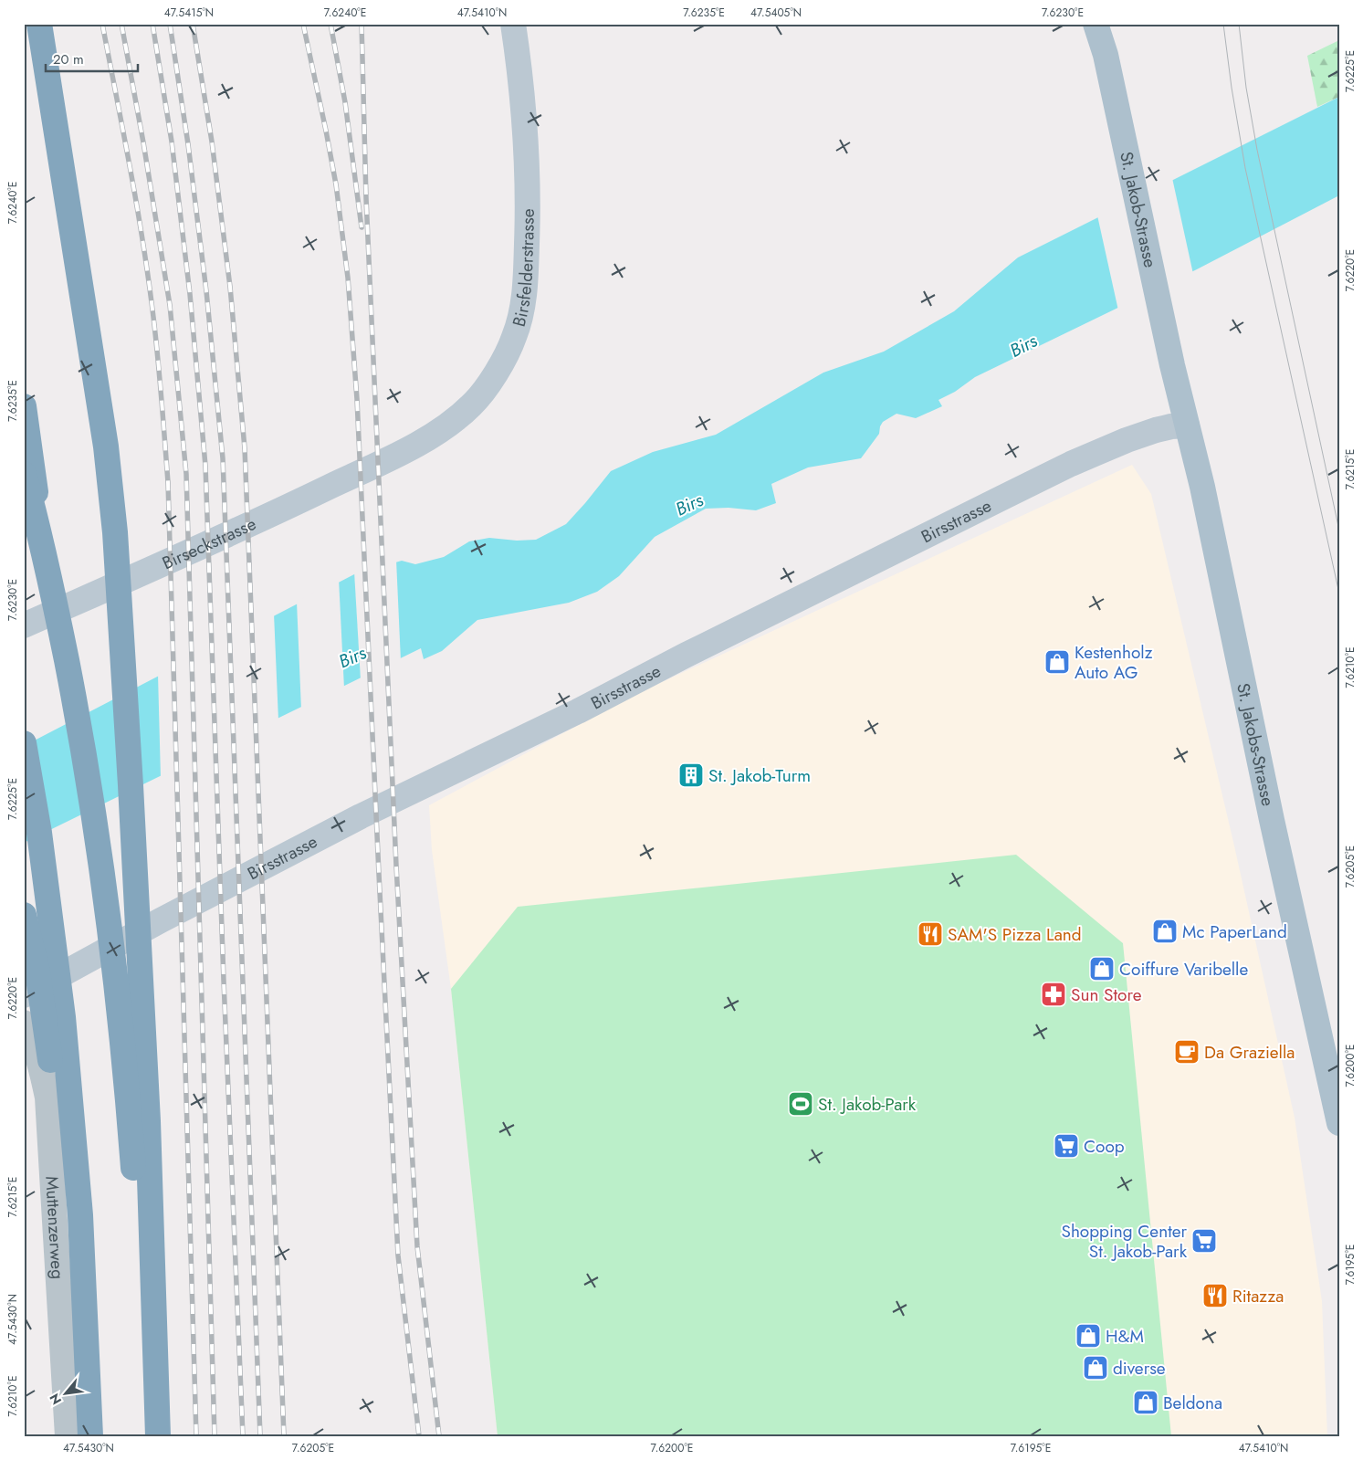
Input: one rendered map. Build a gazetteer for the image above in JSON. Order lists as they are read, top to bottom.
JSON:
{
  "streets": {
    "main road": ["St. Jakob-Strasse", "St. Jakobs-Strasse"],
    "street": [
      "Birsfelderstrasse",
      "Birsstrasse",
      "Birseckstrasse",
      "Muttenzerweg"
    ]
  },
  "crossings": [
    ["St. Jakob-Strasse", "St. Jakobs-Strasse"],
    ["Birsfelderstrasse", "Birseckstrasse"],
    ["Birsstrasse", "St. Jakobs-Strasse"]
  ],
  "water": ["Birs"],
  "places": {
    "shop": [
      "Kestenholz Auto AG",
      "Mc PaperLand",
      "Coiffure Varibelle",
      "H&M",
      "diverse",
      "Beldona"
    ],
    "building": ["St. Jakob-Turm"],
    "restaurant": ["SAM'S Pizza Land", "Ritazza"],
    "pharmacy": ["Sun Store"],
    "cafe": ["Da Graziella"],
    "sports": ["St. Jakob-Park"],
    "supermarket": ["Coop", "Shopping Center St. Jakob-Park"]
  },
  "scale_bar": "20 m",
  "north": "bottom left",
  "coordinates": [
    "47.5415°N",
    "7.6240°E",
    "47.5410°N",
    "7.6235°E",
    "47.5405°N",
    "7.6230°E",
    "7.6225°E",
    "7.6220°E",
    "7.6215°E",
    "7.6210°E",
    "7.6205°E",
    "7.6200°E",
    "7.6195°E",
    "47.5430°N"
  ]
}
